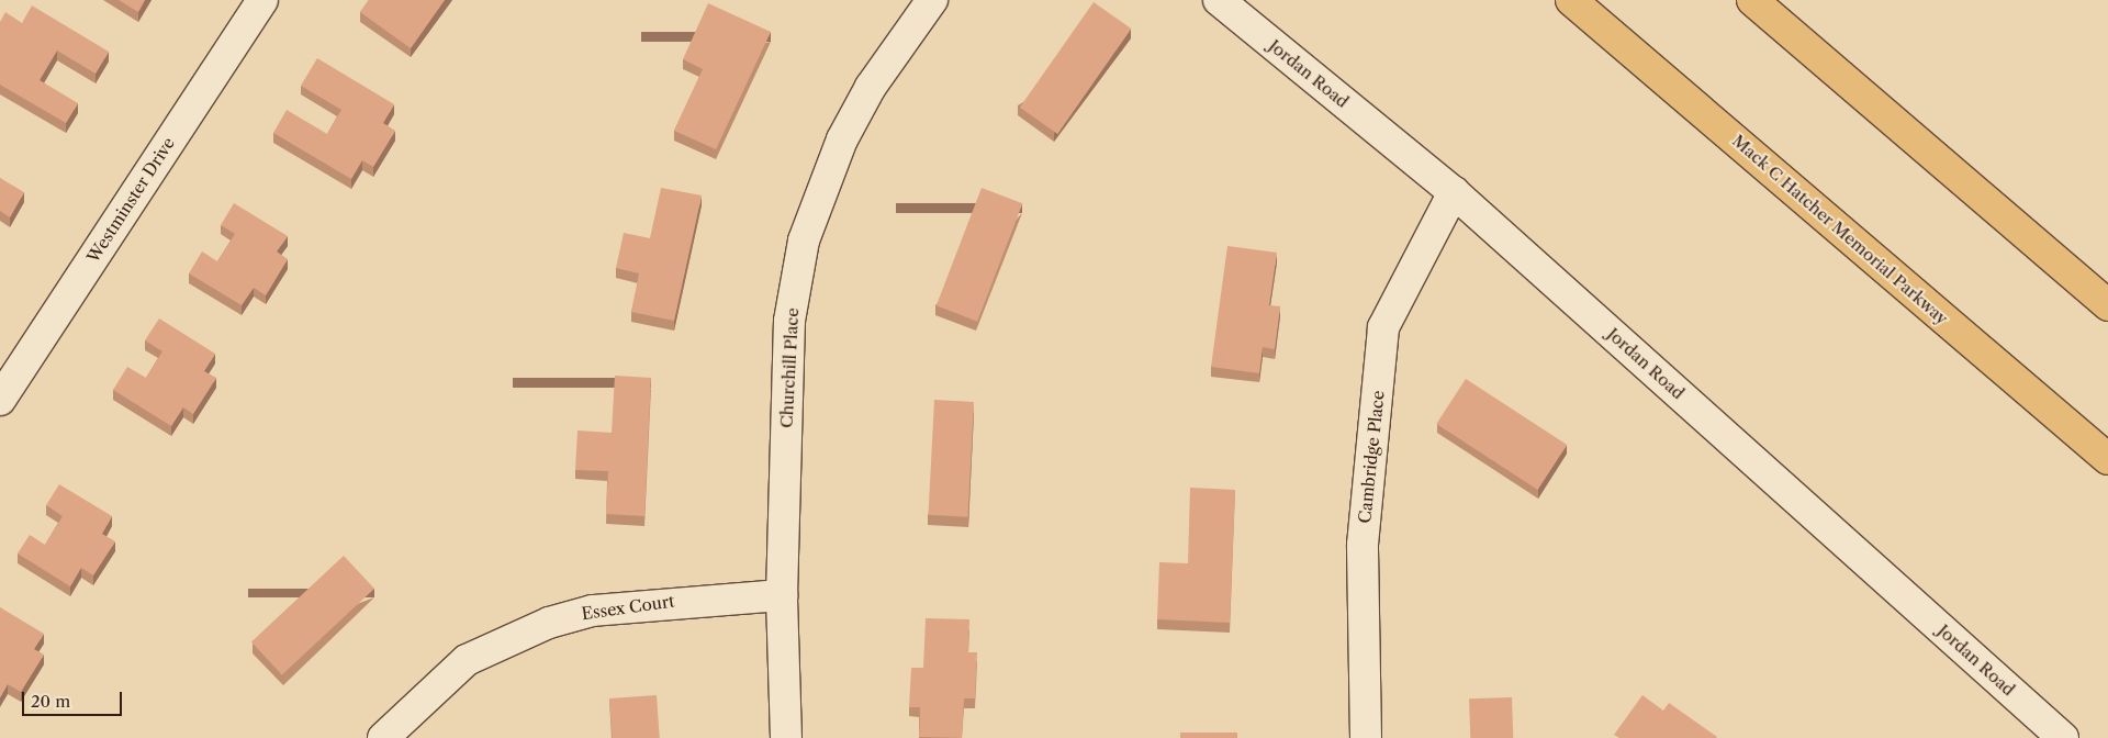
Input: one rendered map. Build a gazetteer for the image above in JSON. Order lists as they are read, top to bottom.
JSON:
{
  "streets": {
    "highway": ["Mack C Hatcher Memorial Parkway"],
    "street": [
      "Jordan Road",
      "Westminster Drive",
      "Churchill Place",
      "Cambridge Place",
      "Essex Court"
    ]
  },
  "crossings": [
    ["Jordan Road", "Cambridge Place"],
    ["Churchill Place", "Essex Court"]
  ],
  "scale_bar": "20 m"
}
